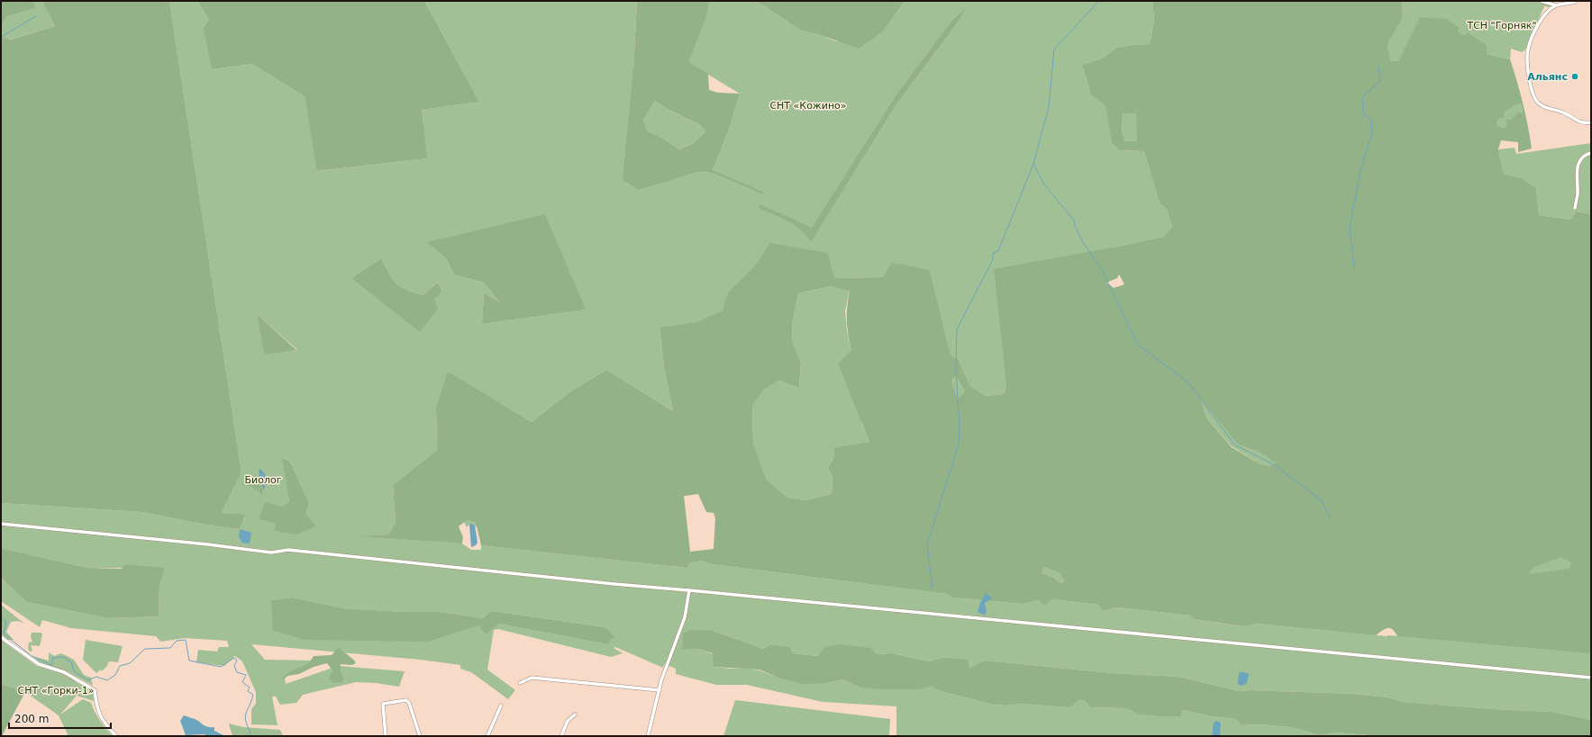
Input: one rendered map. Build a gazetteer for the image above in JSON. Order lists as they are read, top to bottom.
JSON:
{
  "parks": [
    "ТСН \"Горняк\"",
    "СНТ «Кожино»",
    "Биолог",
    "СНТ «Горки-1»"
  ],
  "places": ["Альянс"],
  "scale_bar": "200 m"
}
